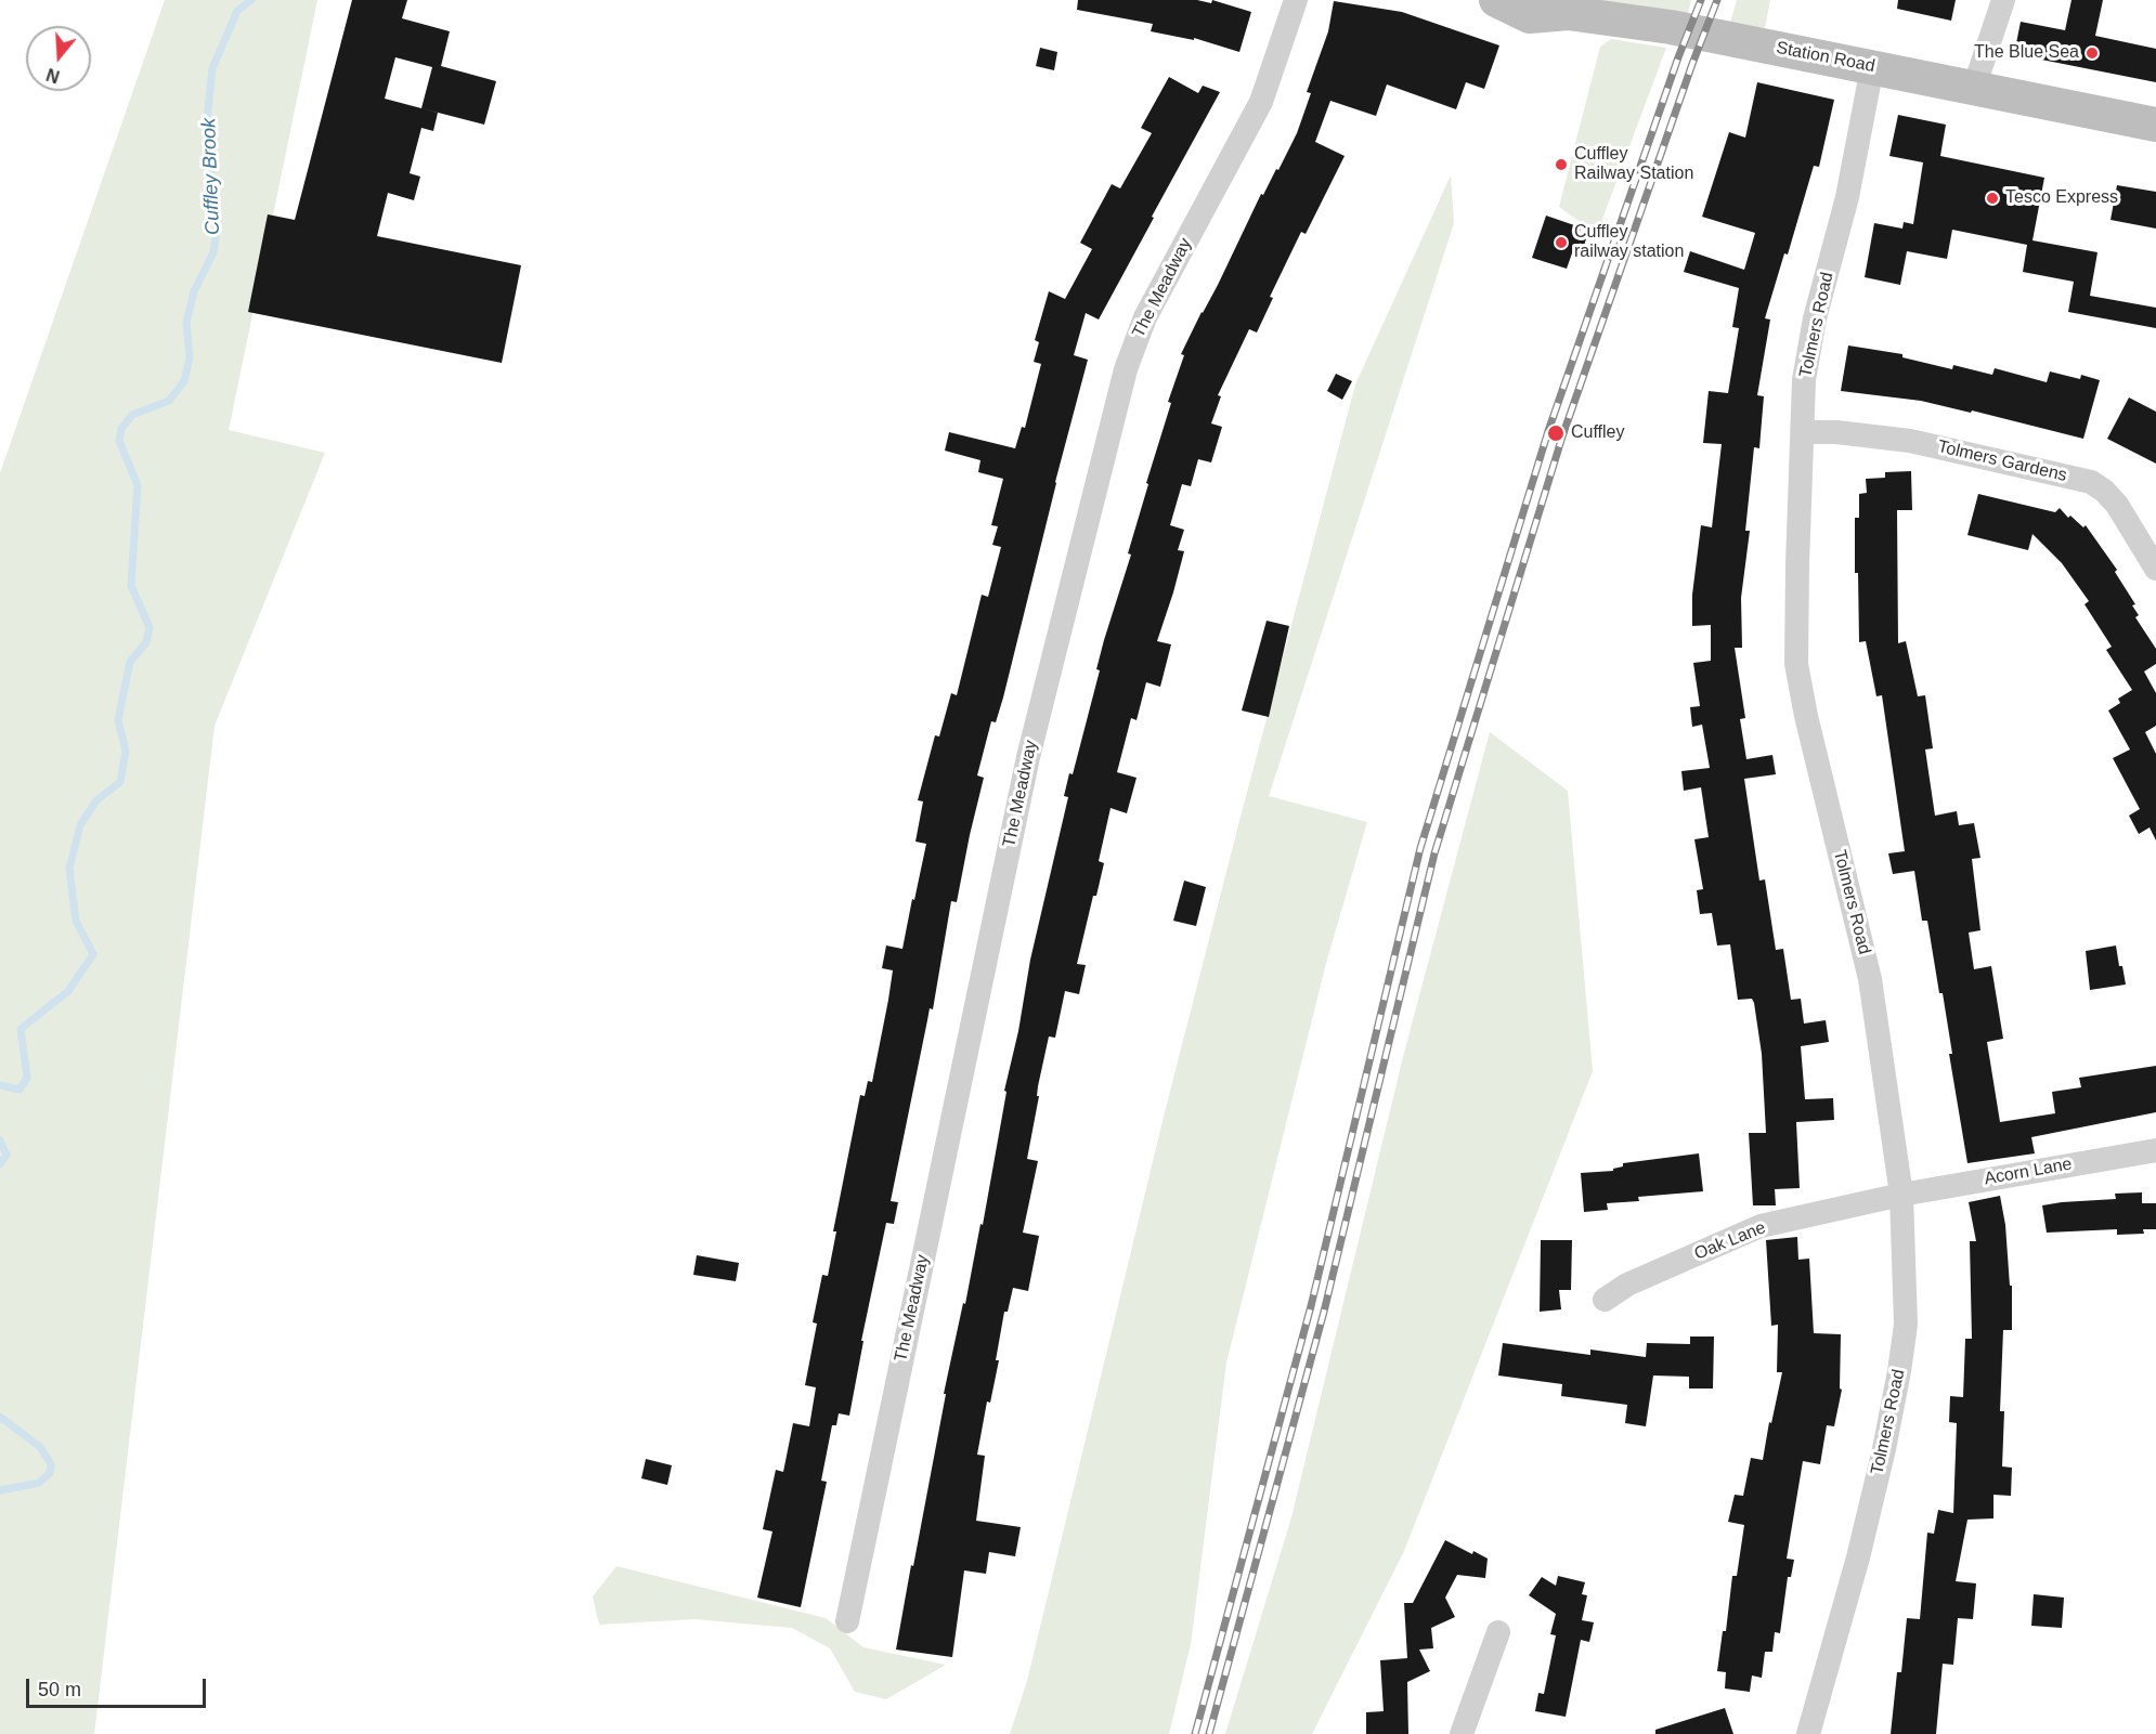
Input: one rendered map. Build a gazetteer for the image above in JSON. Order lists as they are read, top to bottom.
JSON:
{
  "streets": {
    "main road": ["Station Road"],
    "street": [
      "The Meadway",
      "Tolmers Road",
      "Tolmers Gardens",
      "Acorn Lane",
      "Oak Lane"
    ]
  },
  "crossings": [
    ["Station Road", "Tolmers Road"],
    ["Tolmers Road", "Tolmers Gardens"],
    ["Tolmers Road", "Acorn Lane"],
    ["Tolmers Road", "Oak Lane"],
    ["Acorn Lane", "Oak Lane"]
  ],
  "water": ["Cuffley Brook"],
  "places": [
    "The Blue Sea",
    "Cuffley Railway Station",
    "Tesco Express",
    "Cuffley railway station",
    "Cuffley"
  ],
  "scale_bar": "50 m",
  "north": "bottom"
}
